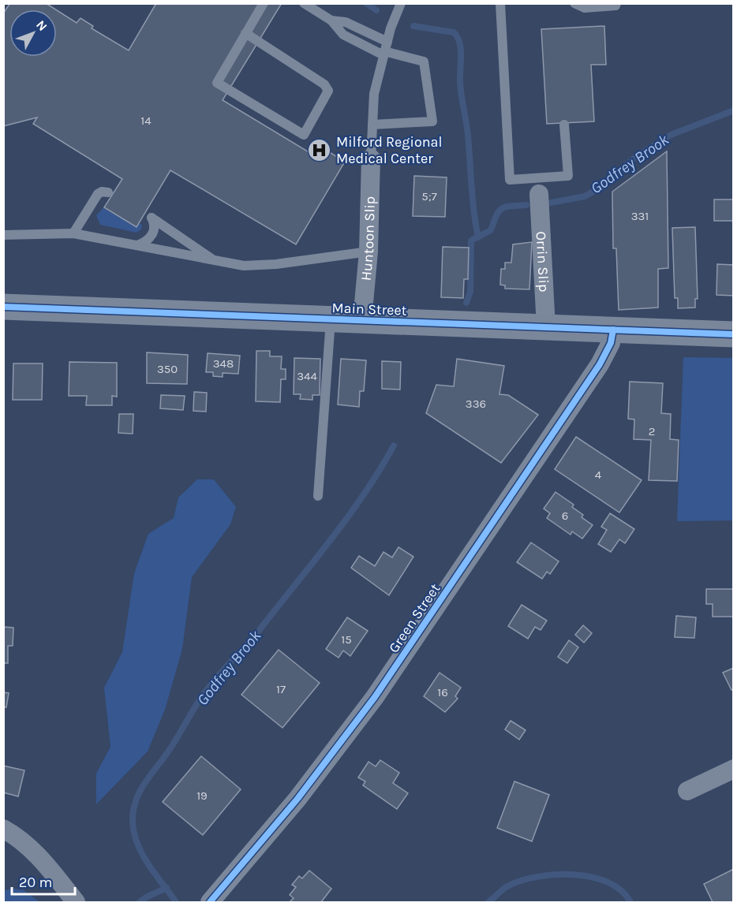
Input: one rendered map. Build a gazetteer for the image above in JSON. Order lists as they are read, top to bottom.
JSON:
{
  "streets": {
    "main road": ["Main Street"],
    "street": ["Huntoon Slip", "Orrin Slip", "Green Street"]
  },
  "crossings": [
    ["Huntoon Slip", "Main Street"],
    ["Orrin Slip", "Main Street"],
    ["Main Street", "Green Street"]
  ],
  "water": ["Godfrey Brook"],
  "places": {
    "hospital": ["Milford Regional Medical Center"]
  },
  "house_numbers": [
    "14",
    "5;7",
    "331",
    "348",
    "350",
    "344",
    "336",
    "2",
    "4",
    "6",
    "15",
    "17",
    "16",
    "19"
  ],
  "scale_bar": "20 m",
  "north": "top right"
}
